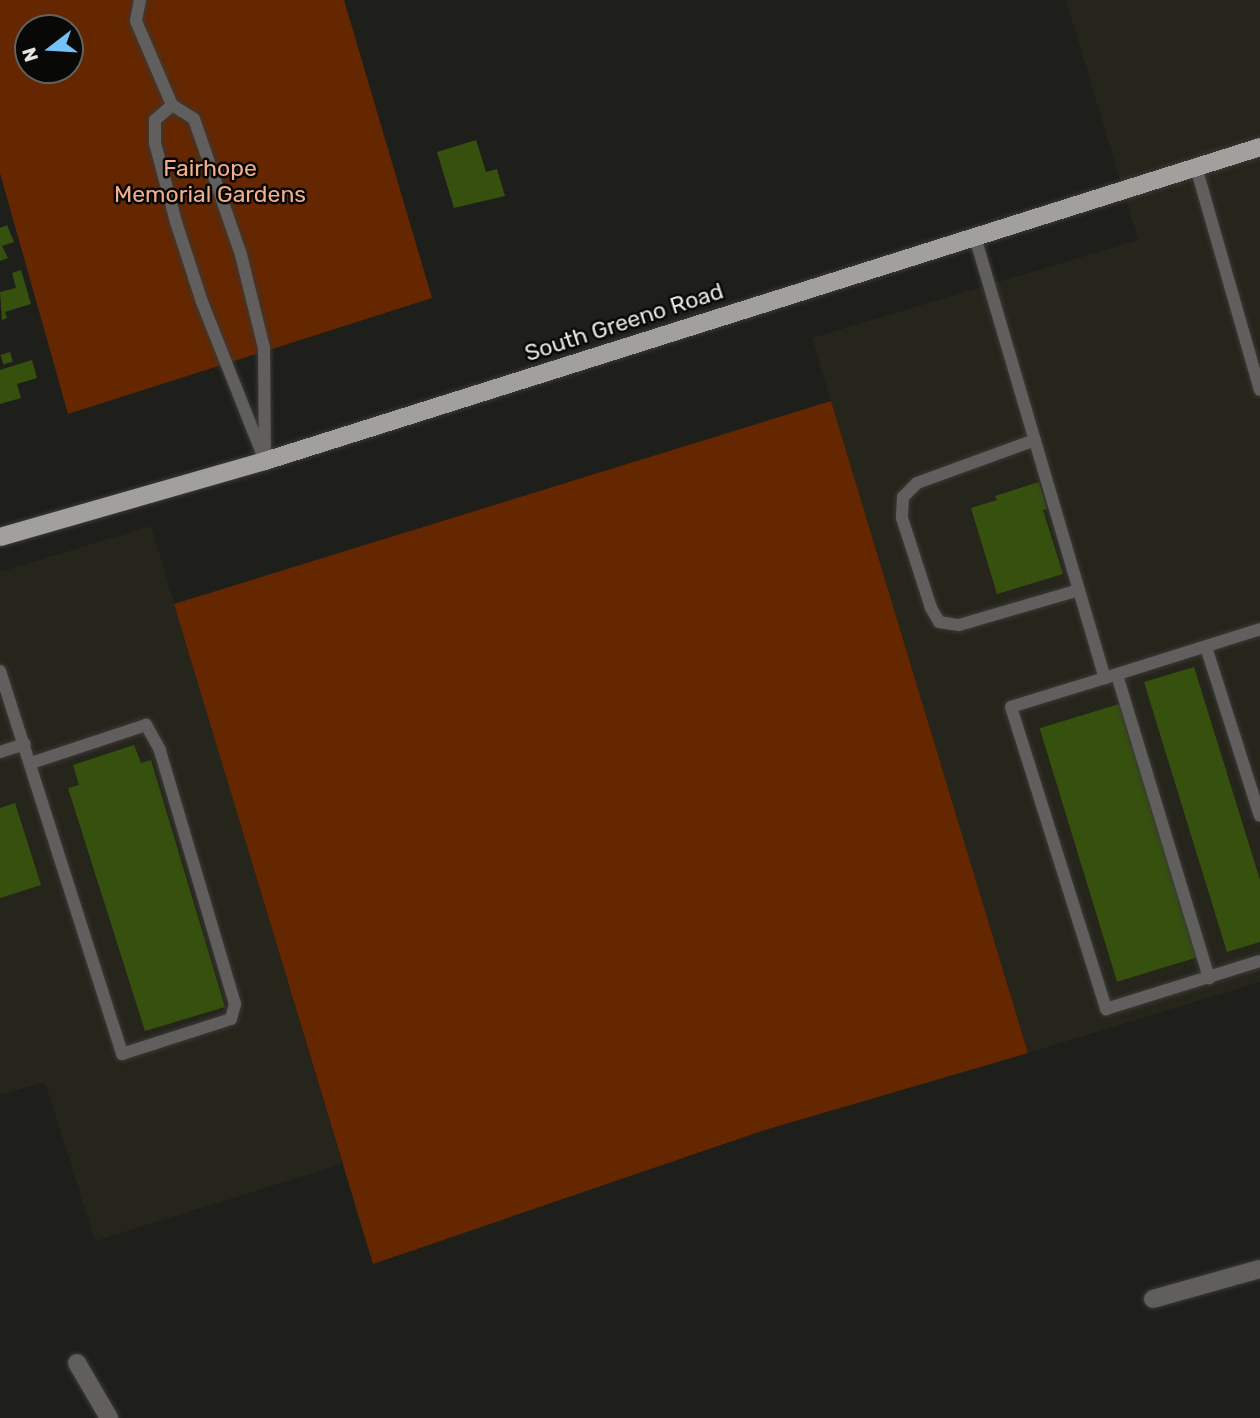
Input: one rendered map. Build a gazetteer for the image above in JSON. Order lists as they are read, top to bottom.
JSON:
{
  "streets": {
    "main road": ["South Greeno Road"]
  },
  "parks": ["Fairhope Memorial Gardens"],
  "north": "left"
}
